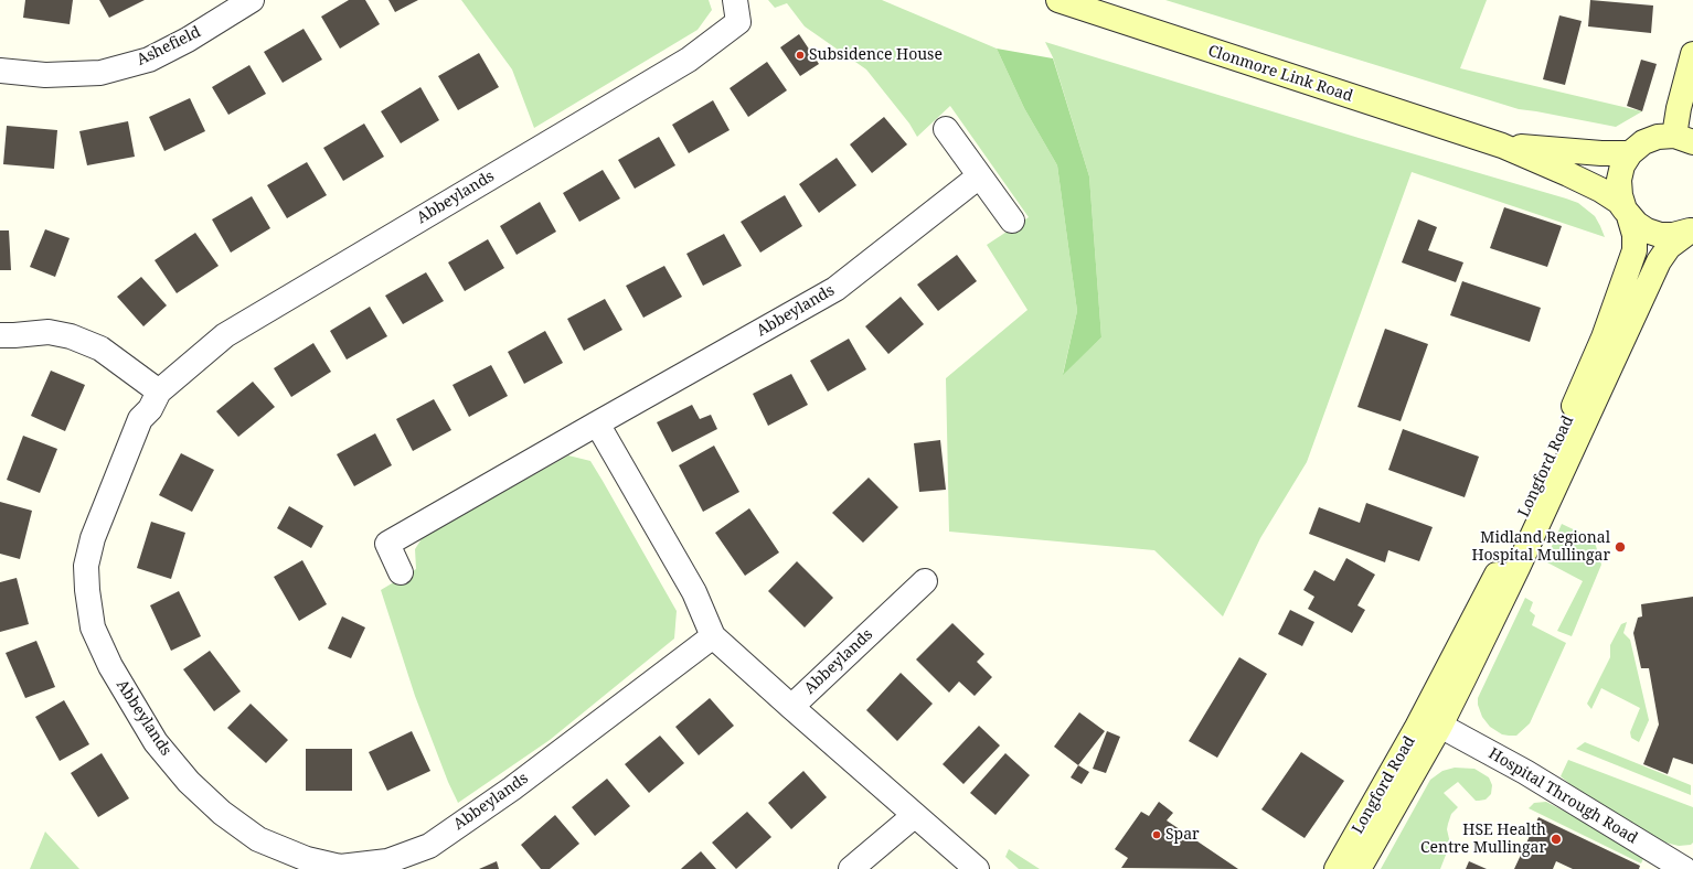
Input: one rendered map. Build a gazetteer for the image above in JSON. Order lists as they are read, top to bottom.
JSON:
{
  "streets": {
    "street": [
      "Ashefield",
      "Clonmore Link Road",
      "Abbeylands",
      "Longford Road",
      "Hospital Through Road"
    ]
  },
  "crossings": [
    ["Clonmore Link Road", "Longford Road"]
  ],
  "places": [
    "Subsidence House",
    "Midland Regional Hospital Mullingar",
    "Spar",
    "HSE Health Centre Mullingar"
  ]
}
